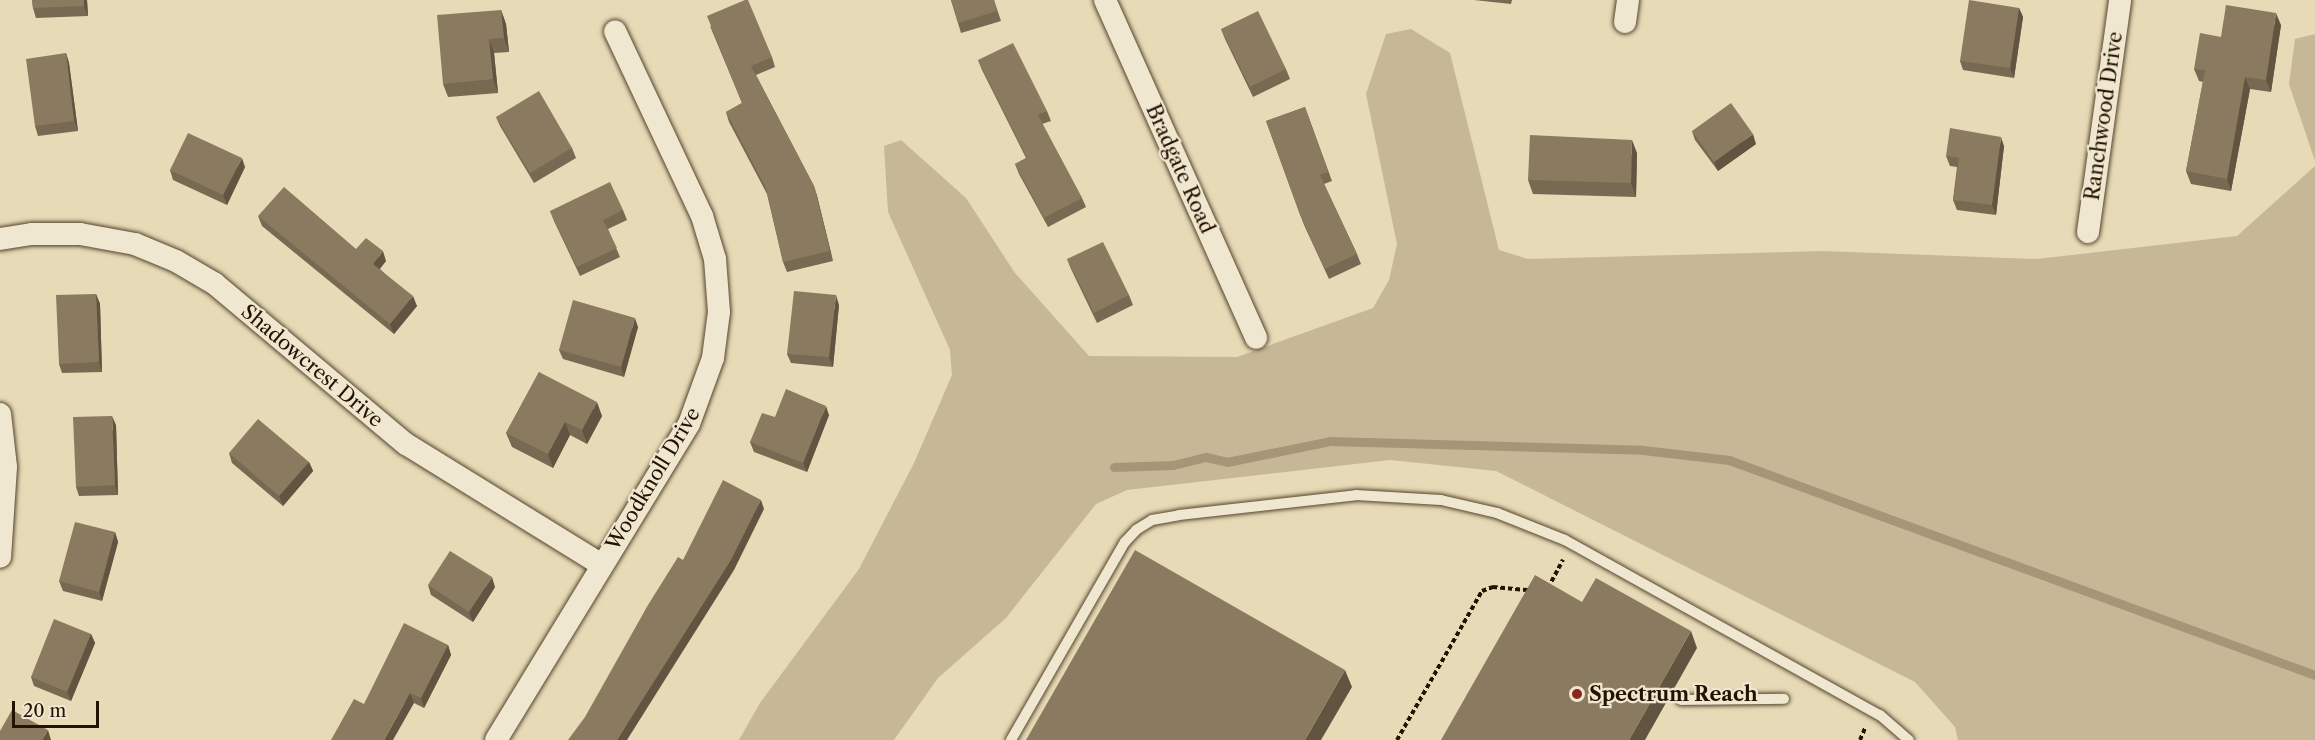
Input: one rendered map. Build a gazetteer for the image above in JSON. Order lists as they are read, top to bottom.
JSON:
{
  "streets": {
    "street": [
      "Ranchwood Drive",
      "Bradgate Road",
      "Shadowcrest Drive",
      "Woodknoll Drive"
    ]
  },
  "crossings": [
    ["Shadowcrest Drive", "Woodknoll Drive"]
  ],
  "places": ["Spectrum Reach"],
  "scale_bar": "20 m"
}
